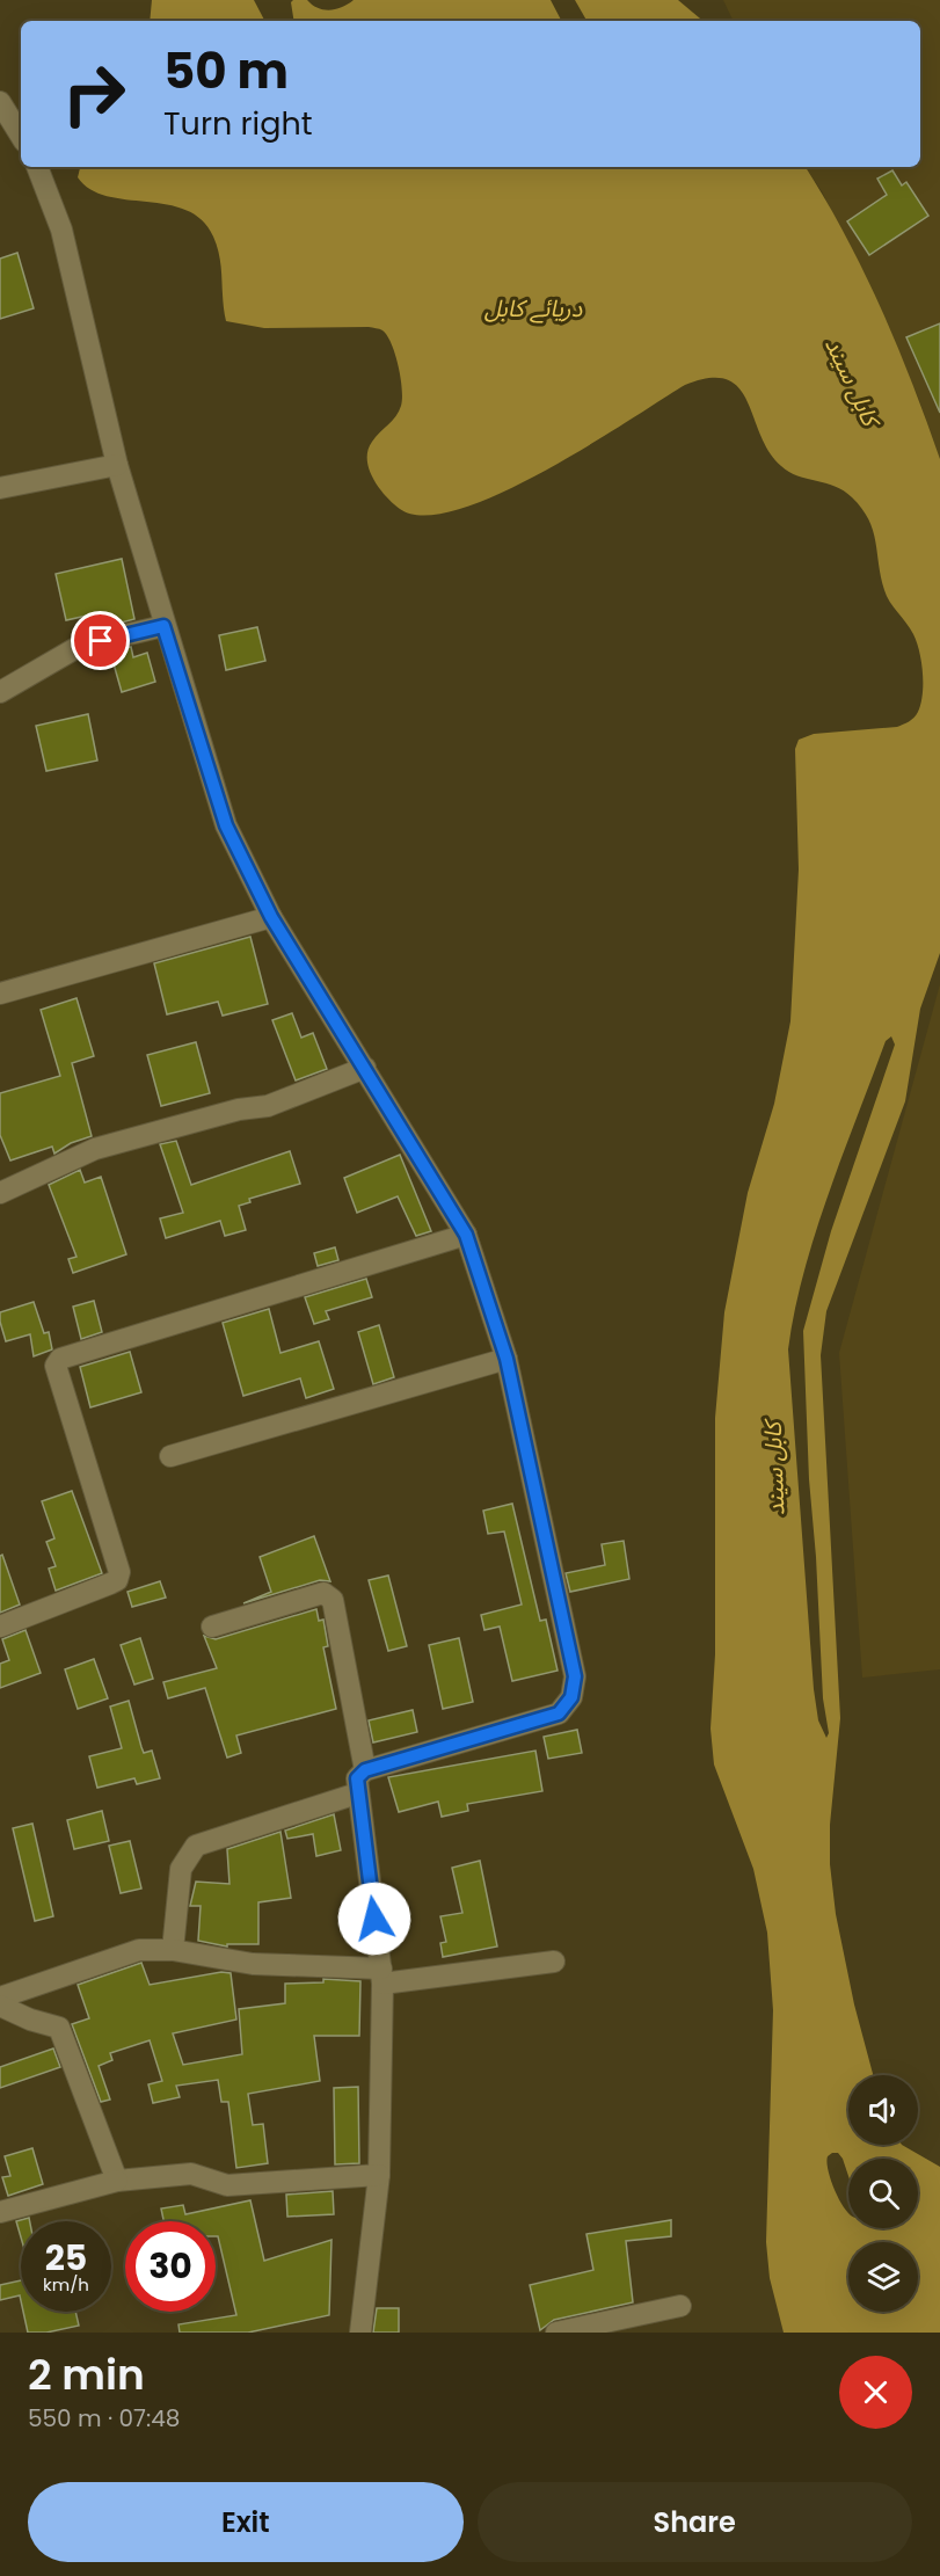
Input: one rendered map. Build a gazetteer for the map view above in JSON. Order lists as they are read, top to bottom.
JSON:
{
  "water": ["دریائے کابل", "کابل سيند"],
  "page": {
    "turn": ["50 m", "Turn right"],
    "speed": "25 km/h",
    "limit": "30",
    "heading": ["2 min", "550 m · 07:48"],
    "buttons": ["Exit", "Share"]
  }
}
